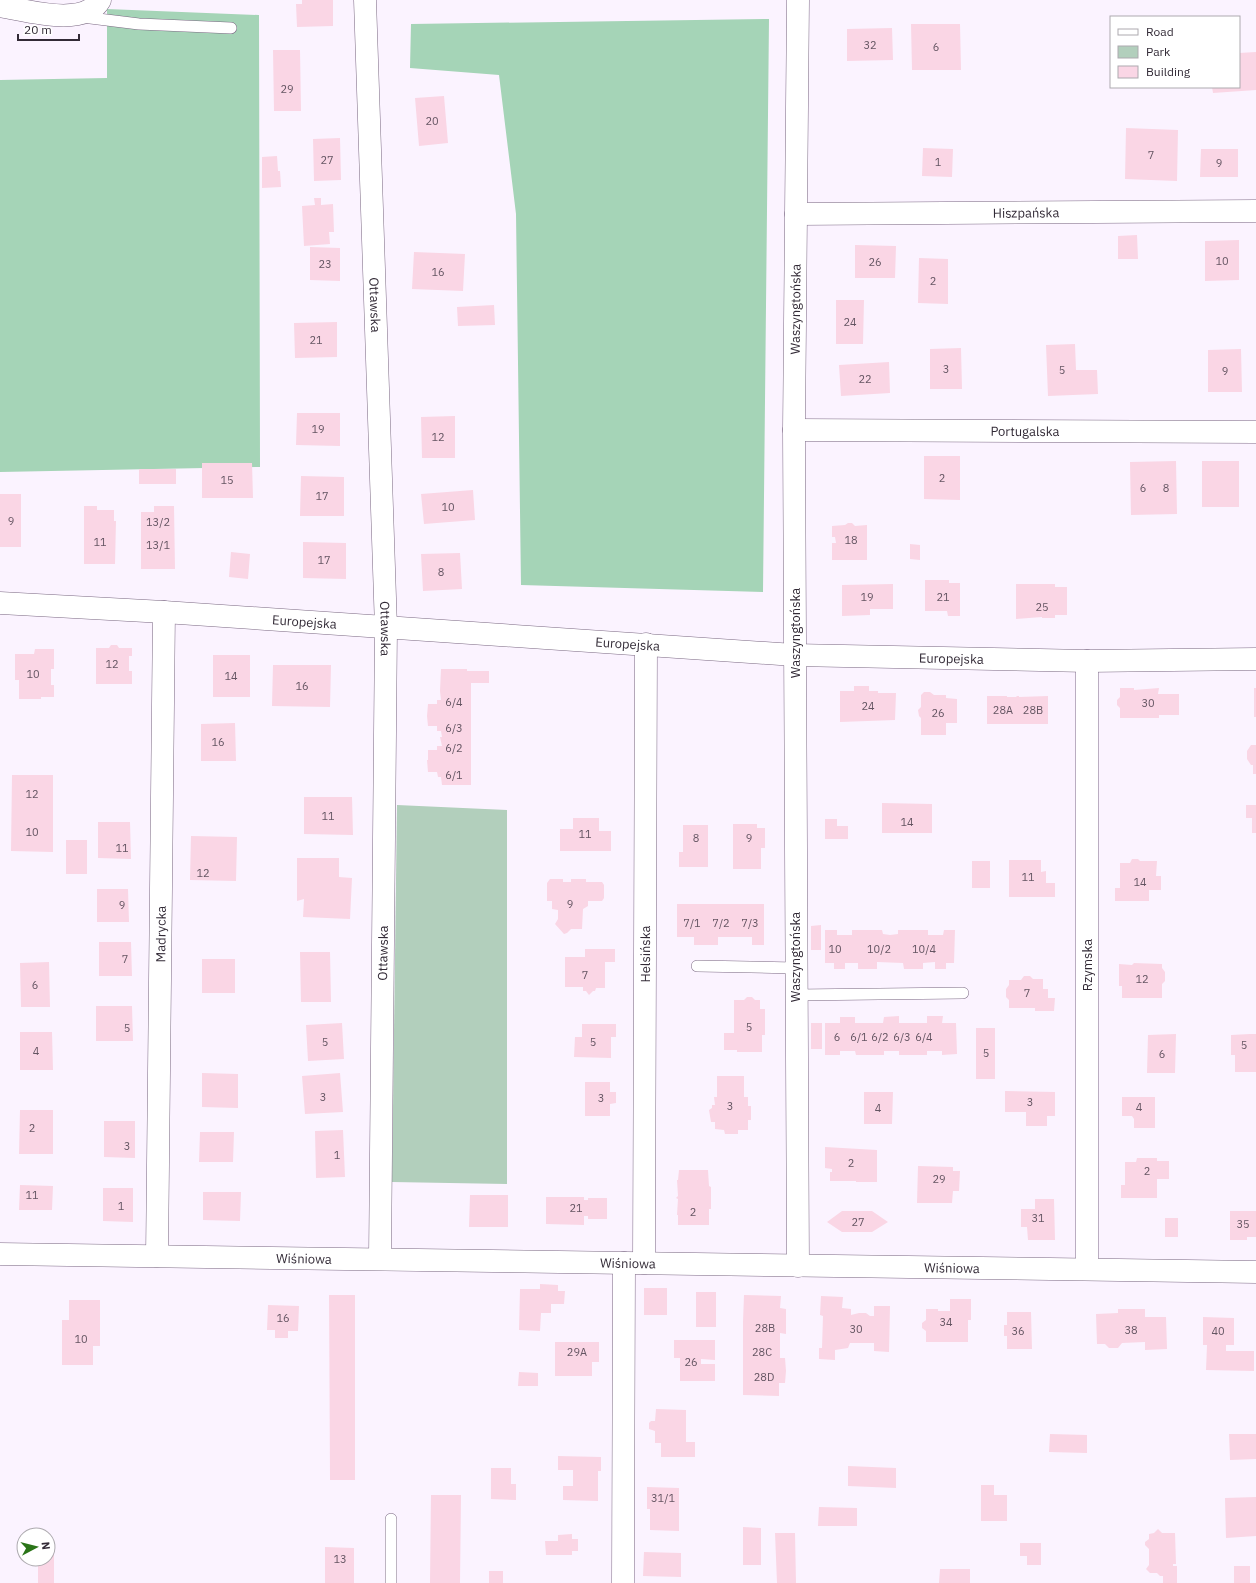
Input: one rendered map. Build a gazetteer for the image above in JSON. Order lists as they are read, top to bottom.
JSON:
{
  "streets": {
    "street": [
      "Hiszpańska",
      "Ottawska",
      "Waszyngtońska",
      "Portugalska",
      "Europejska",
      "Madrycka",
      "Helsińska",
      "Rzymska",
      "Wiśniowa"
    ]
  },
  "crossings": [
    ["Hiszpańska", "Waszyngtońska"],
    ["Ottawska", "Europejska"],
    ["Ottawska", "Wiśniowa"],
    ["Waszyngtońska", "Portugalska"],
    ["Waszyngtońska", "Europejska"],
    ["Waszyngtońska", "Wiśniowa"],
    ["Europejska", "Madrycka"],
    ["Europejska", "Helsińska"],
    ["Europejska", "Rzymska"],
    ["Madrycka", "Wiśniowa"],
    ["Helsińska", "Wiśniowa"],
    ["Rzymska", "Wiśniowa"]
  ],
  "house_numbers": [
    "32",
    "6",
    "29",
    "20",
    "7",
    "27",
    "1",
    "9",
    "10",
    "26",
    "23",
    "16",
    "2",
    "24",
    "21",
    "3",
    "5",
    "9",
    "22",
    "19",
    "12",
    "2",
    "15",
    "6",
    "8",
    "17",
    "10",
    "9",
    "13/2",
    "18",
    "11",
    "13/1",
    "17",
    "8",
    "19",
    "21",
    "25",
    "12",
    "10",
    "14",
    "16",
    "6/4",
    "30",
    "24",
    "28A",
    "28B",
    "26",
    "6/3",
    "16",
    "6/2",
    "6/1",
    "12",
    "11",
    "14",
    "10",
    "11",
    "8",
    "9",
    "11",
    "12",
    "11",
    "14",
    "9",
    "9",
    "7/1",
    "7/2",
    "7/3",
    "10",
    "10/2",
    "10/4",
    "7",
    "7",
    "12",
    "6",
    "7",
    "5",
    "5",
    "6",
    "6/1",
    "6/2",
    "6/3",
    "6/4",
    "5",
    "5",
    "5",
    "4",
    "5",
    "6",
    "3",
    "3",
    "3",
    "3",
    "4",
    "4",
    "2",
    "3",
    "1",
    "2",
    "2",
    "29",
    "11",
    "1",
    "21",
    "2",
    "31",
    "27",
    "35",
    "16",
    "34",
    "28B",
    "30",
    "38",
    "36",
    "40",
    "10",
    "29A",
    "28C",
    "26",
    "28D",
    "31/1",
    "13"
  ],
  "legend": ["Road", "Park", "Building"],
  "scale_bar": "20 m",
  "north": "right"
}
